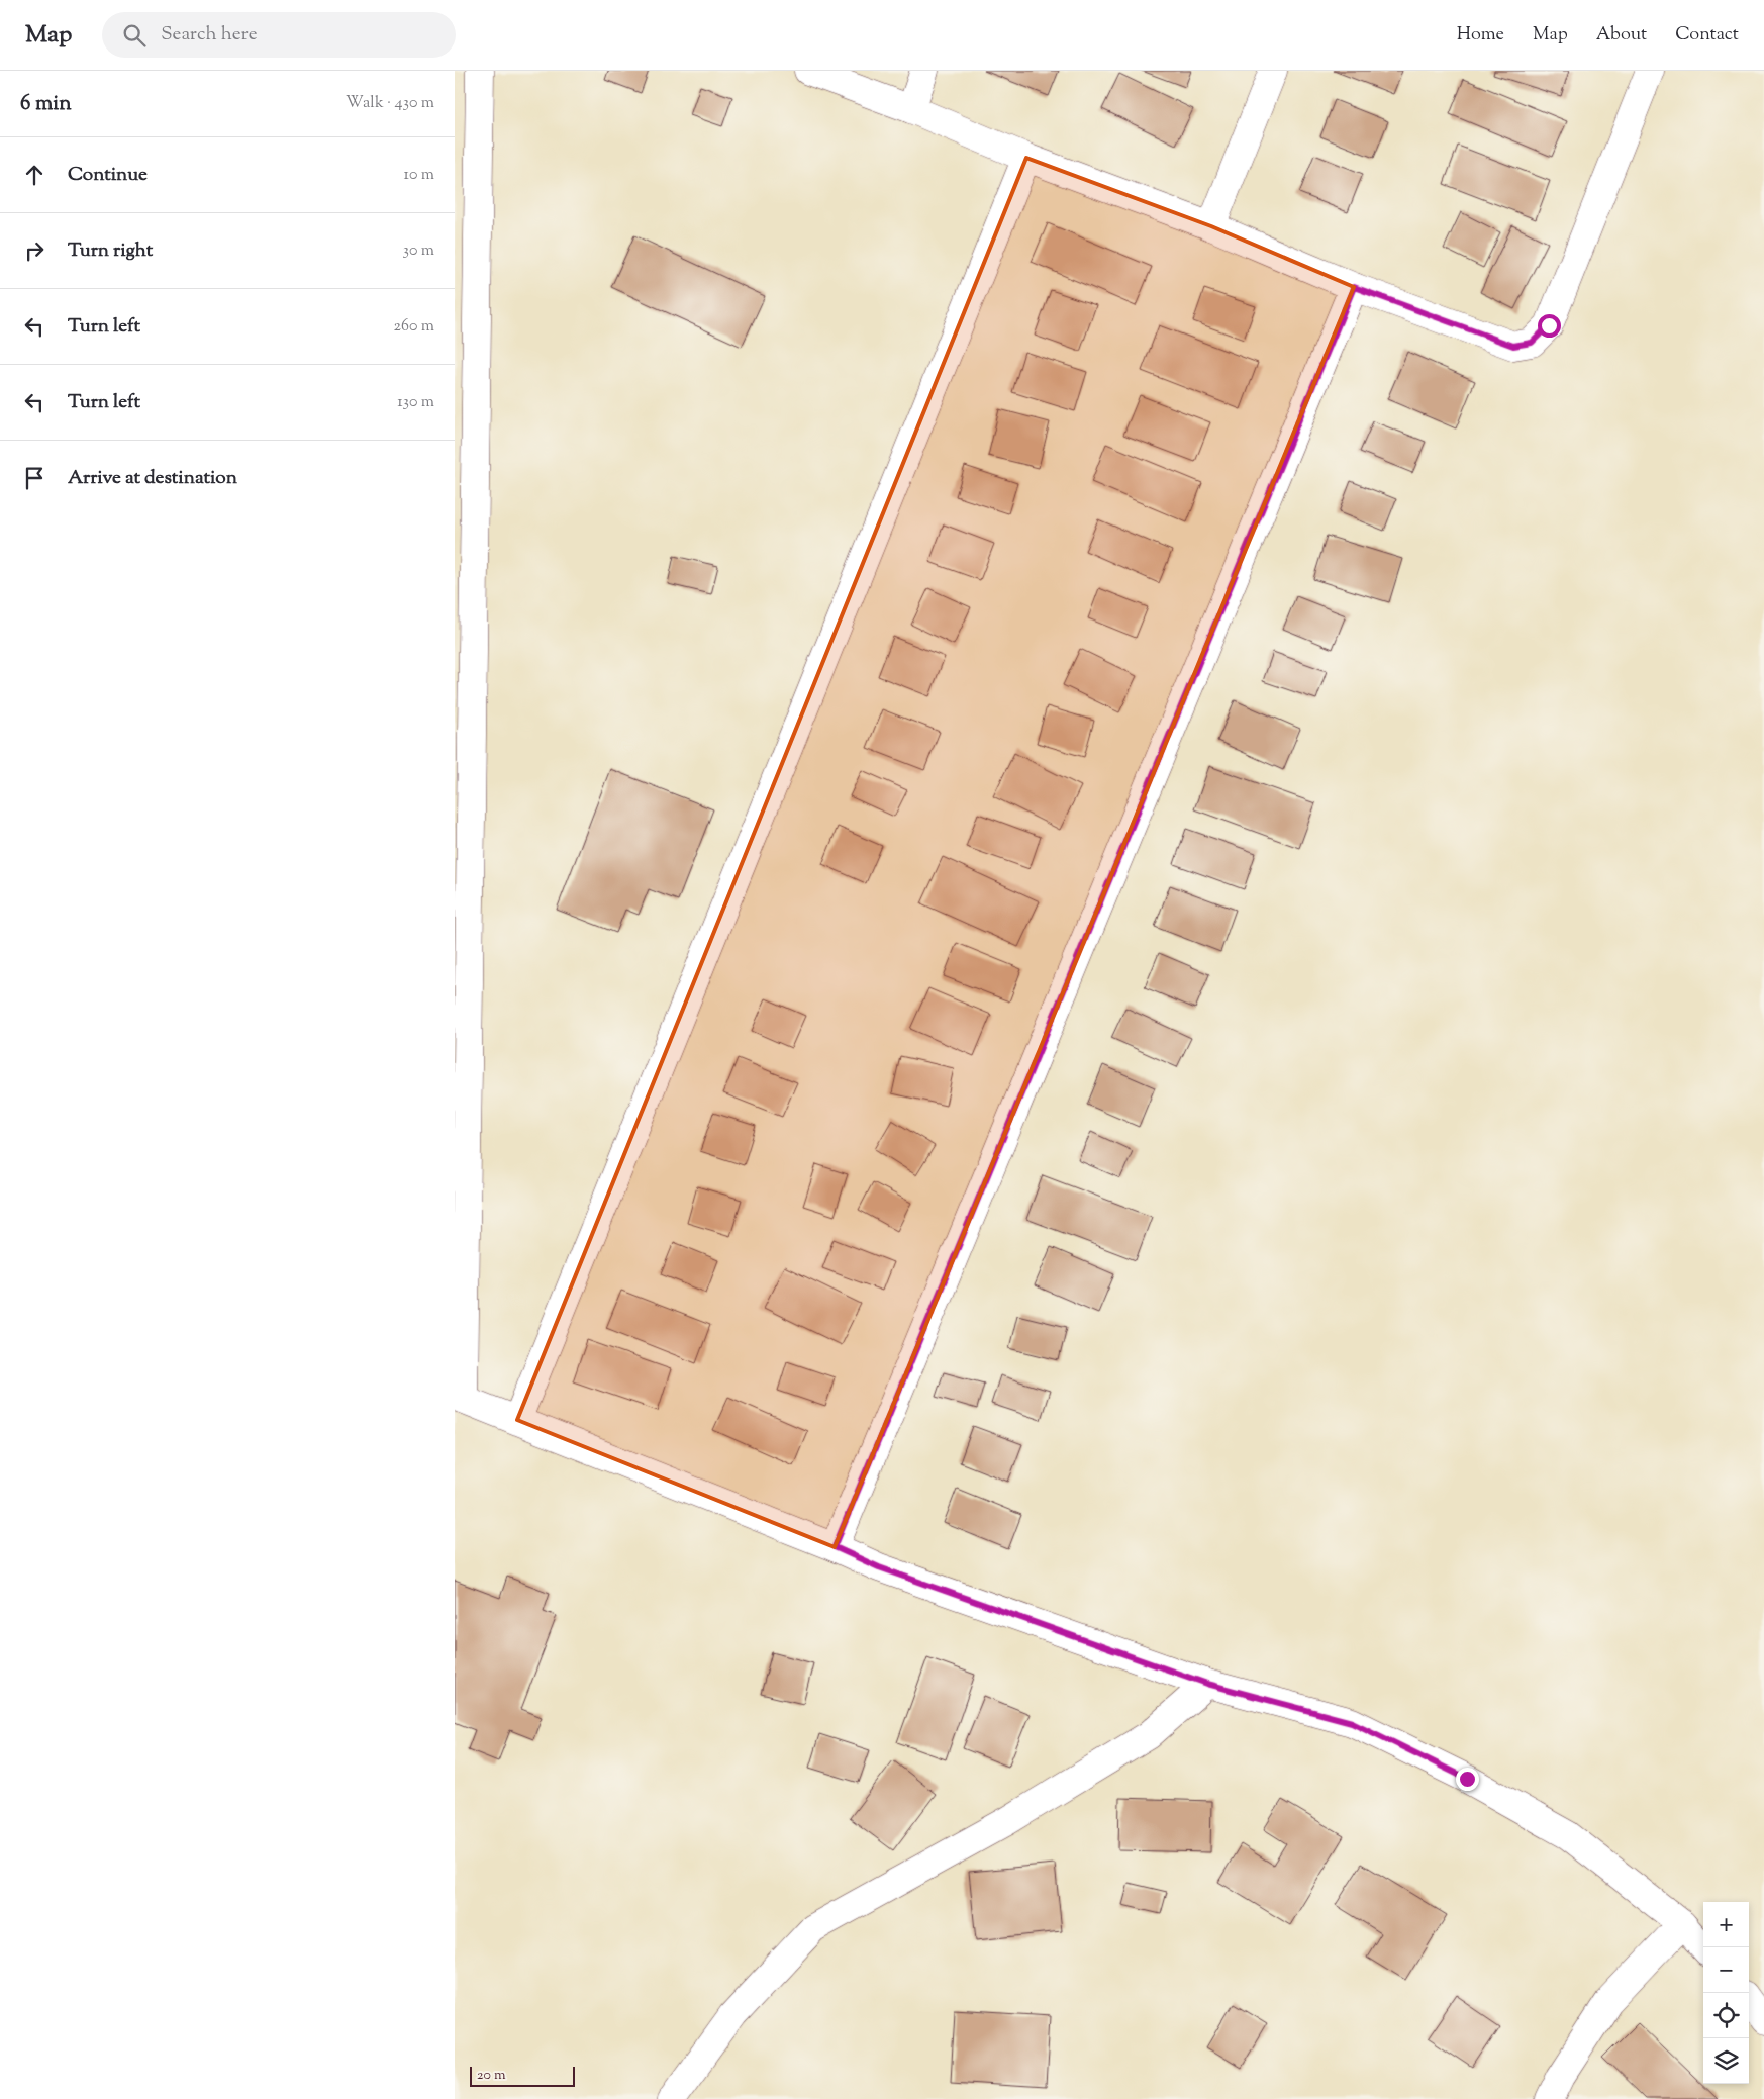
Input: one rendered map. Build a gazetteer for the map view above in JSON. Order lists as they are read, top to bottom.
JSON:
{
  "scale_bar": "20 m",
  "page": {
    "header": "Map",
    "search": "Search here",
    "nav": [
      "Home",
      "Map",
      "About",
      "Contact"
    ],
    "heading": ["6 min", "Walk · 430 m"],
    "list": [
      ["Continue", "10 m"],
      ["Turn right", "30 m"],
      ["Turn left", "260 m"],
      ["Turn left", "130 m"],
      "Arrive at destination"
    ],
    "map_buttons": ["+", "−"],
    "scale": "20 m"
  }
}
